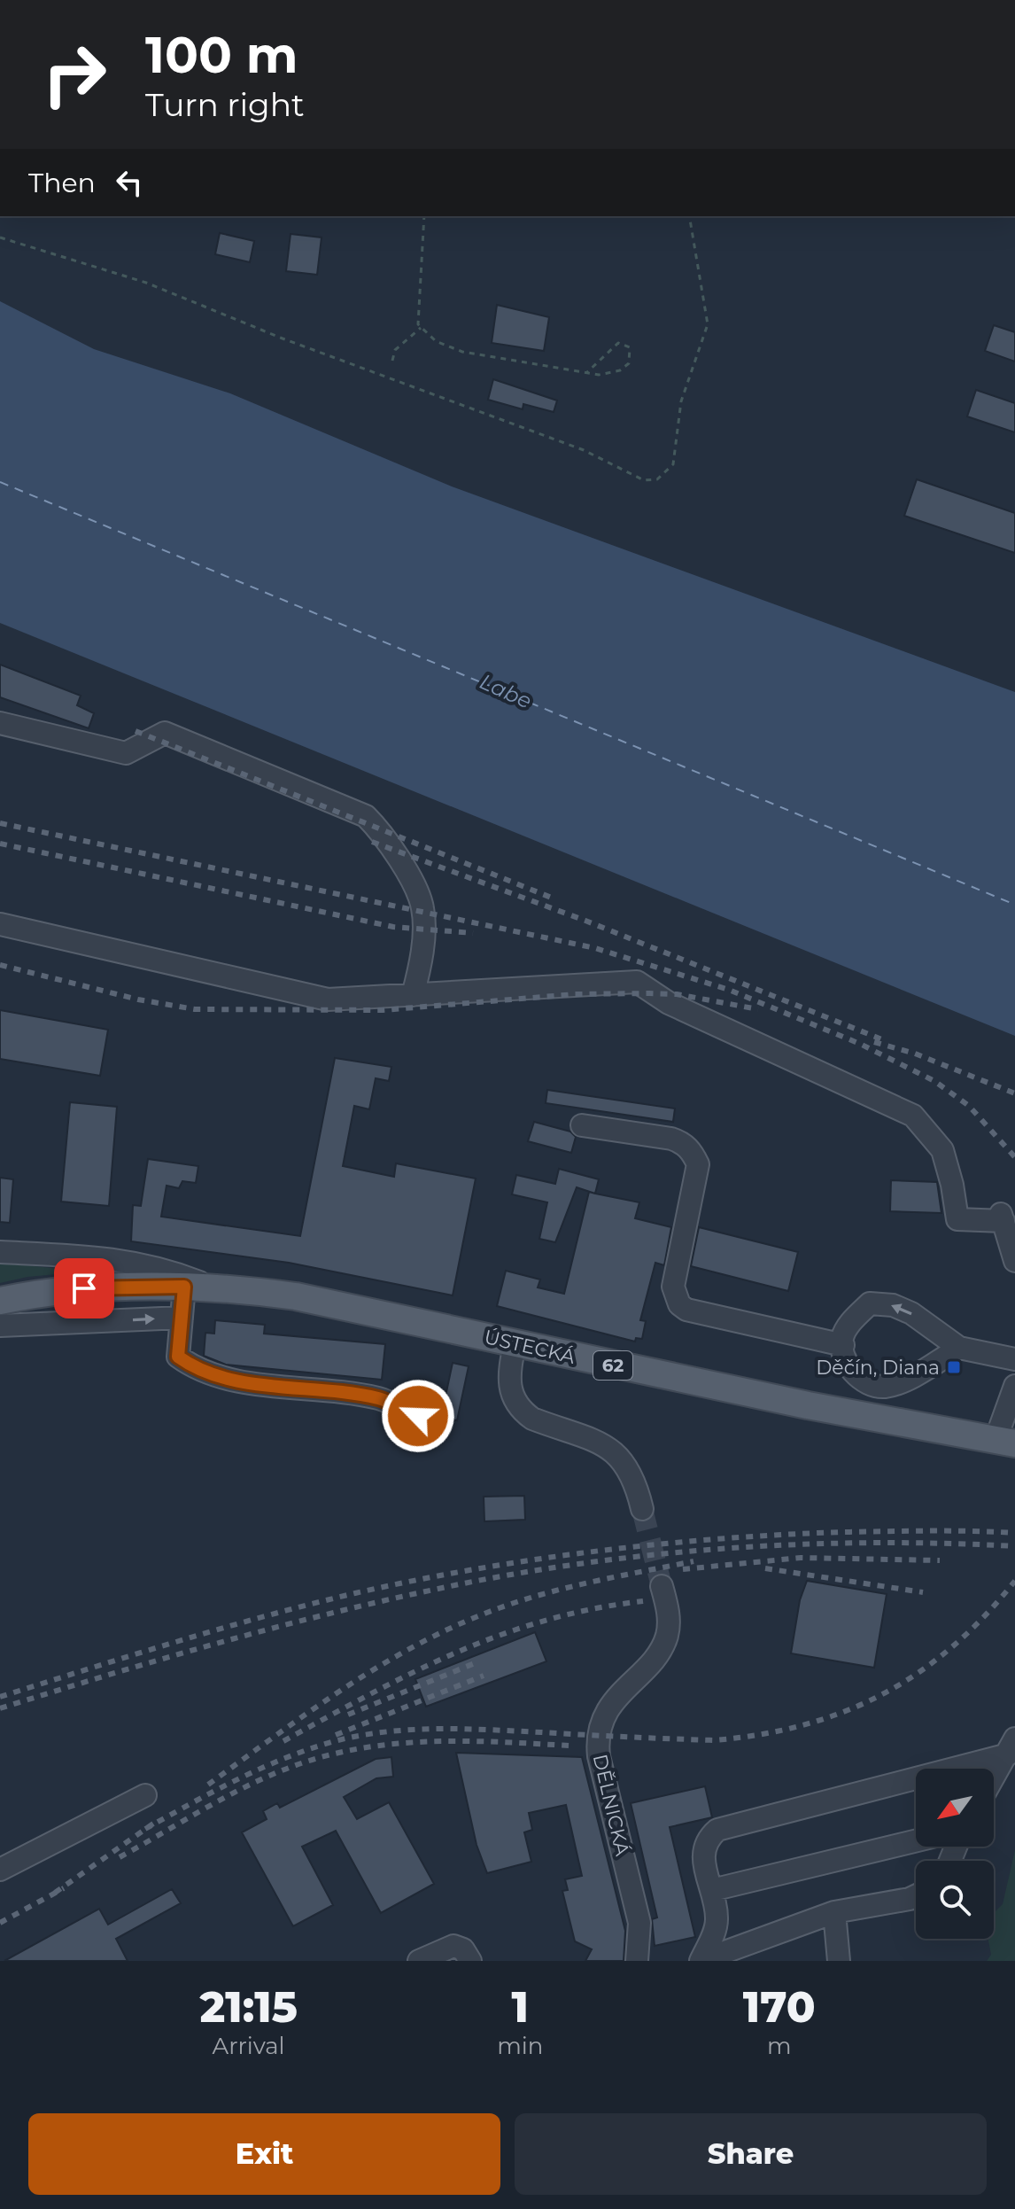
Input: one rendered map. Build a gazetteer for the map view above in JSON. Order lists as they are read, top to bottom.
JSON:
{
  "streets": {
    "main road": ["ÚSTECKÁ", "62"],
    "street": ["DĚLNICKÁ"]
  },
  "water": ["Labe"],
  "places": {
    "transit": ["Děčín, Diana"]
  },
  "north": "bottom left",
  "page": {
    "turn": ["100 m", "Turn right"],
    "then": "Then",
    "eta": [
      "21:15",
      "Arrival",
      "1",
      "min",
      "170",
      "m"
    ],
    "buttons": ["Exit", "Share"]
  }
}
